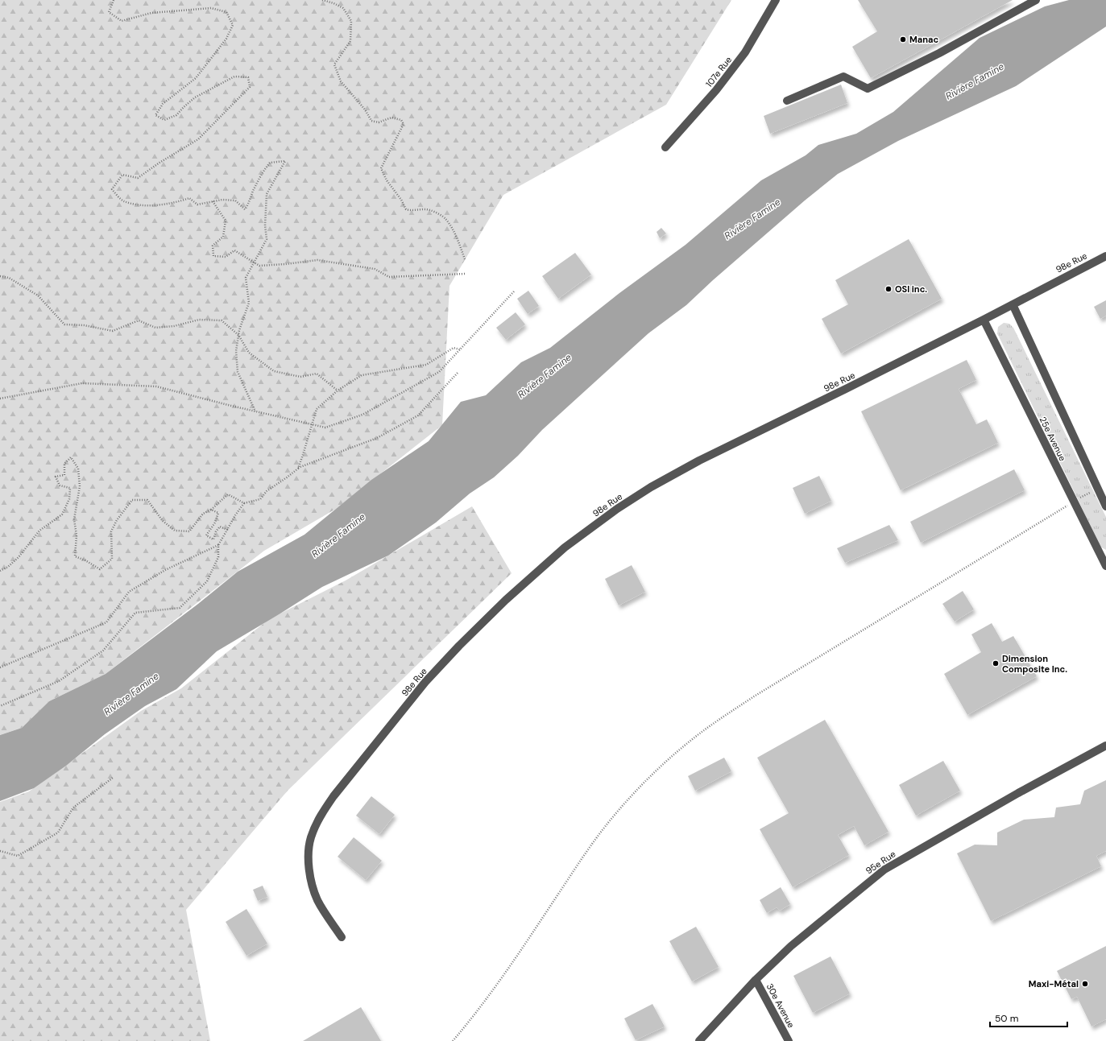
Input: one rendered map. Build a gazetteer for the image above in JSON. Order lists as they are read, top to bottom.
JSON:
{
  "streets": {
    "street": [
      "107e Rue",
      "98e Rue",
      "25e Avenue",
      "95e Rue",
      "30e Avenue"
    ]
  },
  "crossings": [
    ["98e Rue", "25e Avenue"],
    ["95e Rue", "30e Avenue"]
  ],
  "water": ["Rivière Famine"],
  "places": [
    "Manac",
    "OSI inc.",
    "Dimension Composite Inc.",
    "Maxi-Métal"
  ],
  "scale_bar": "50 m"
}
